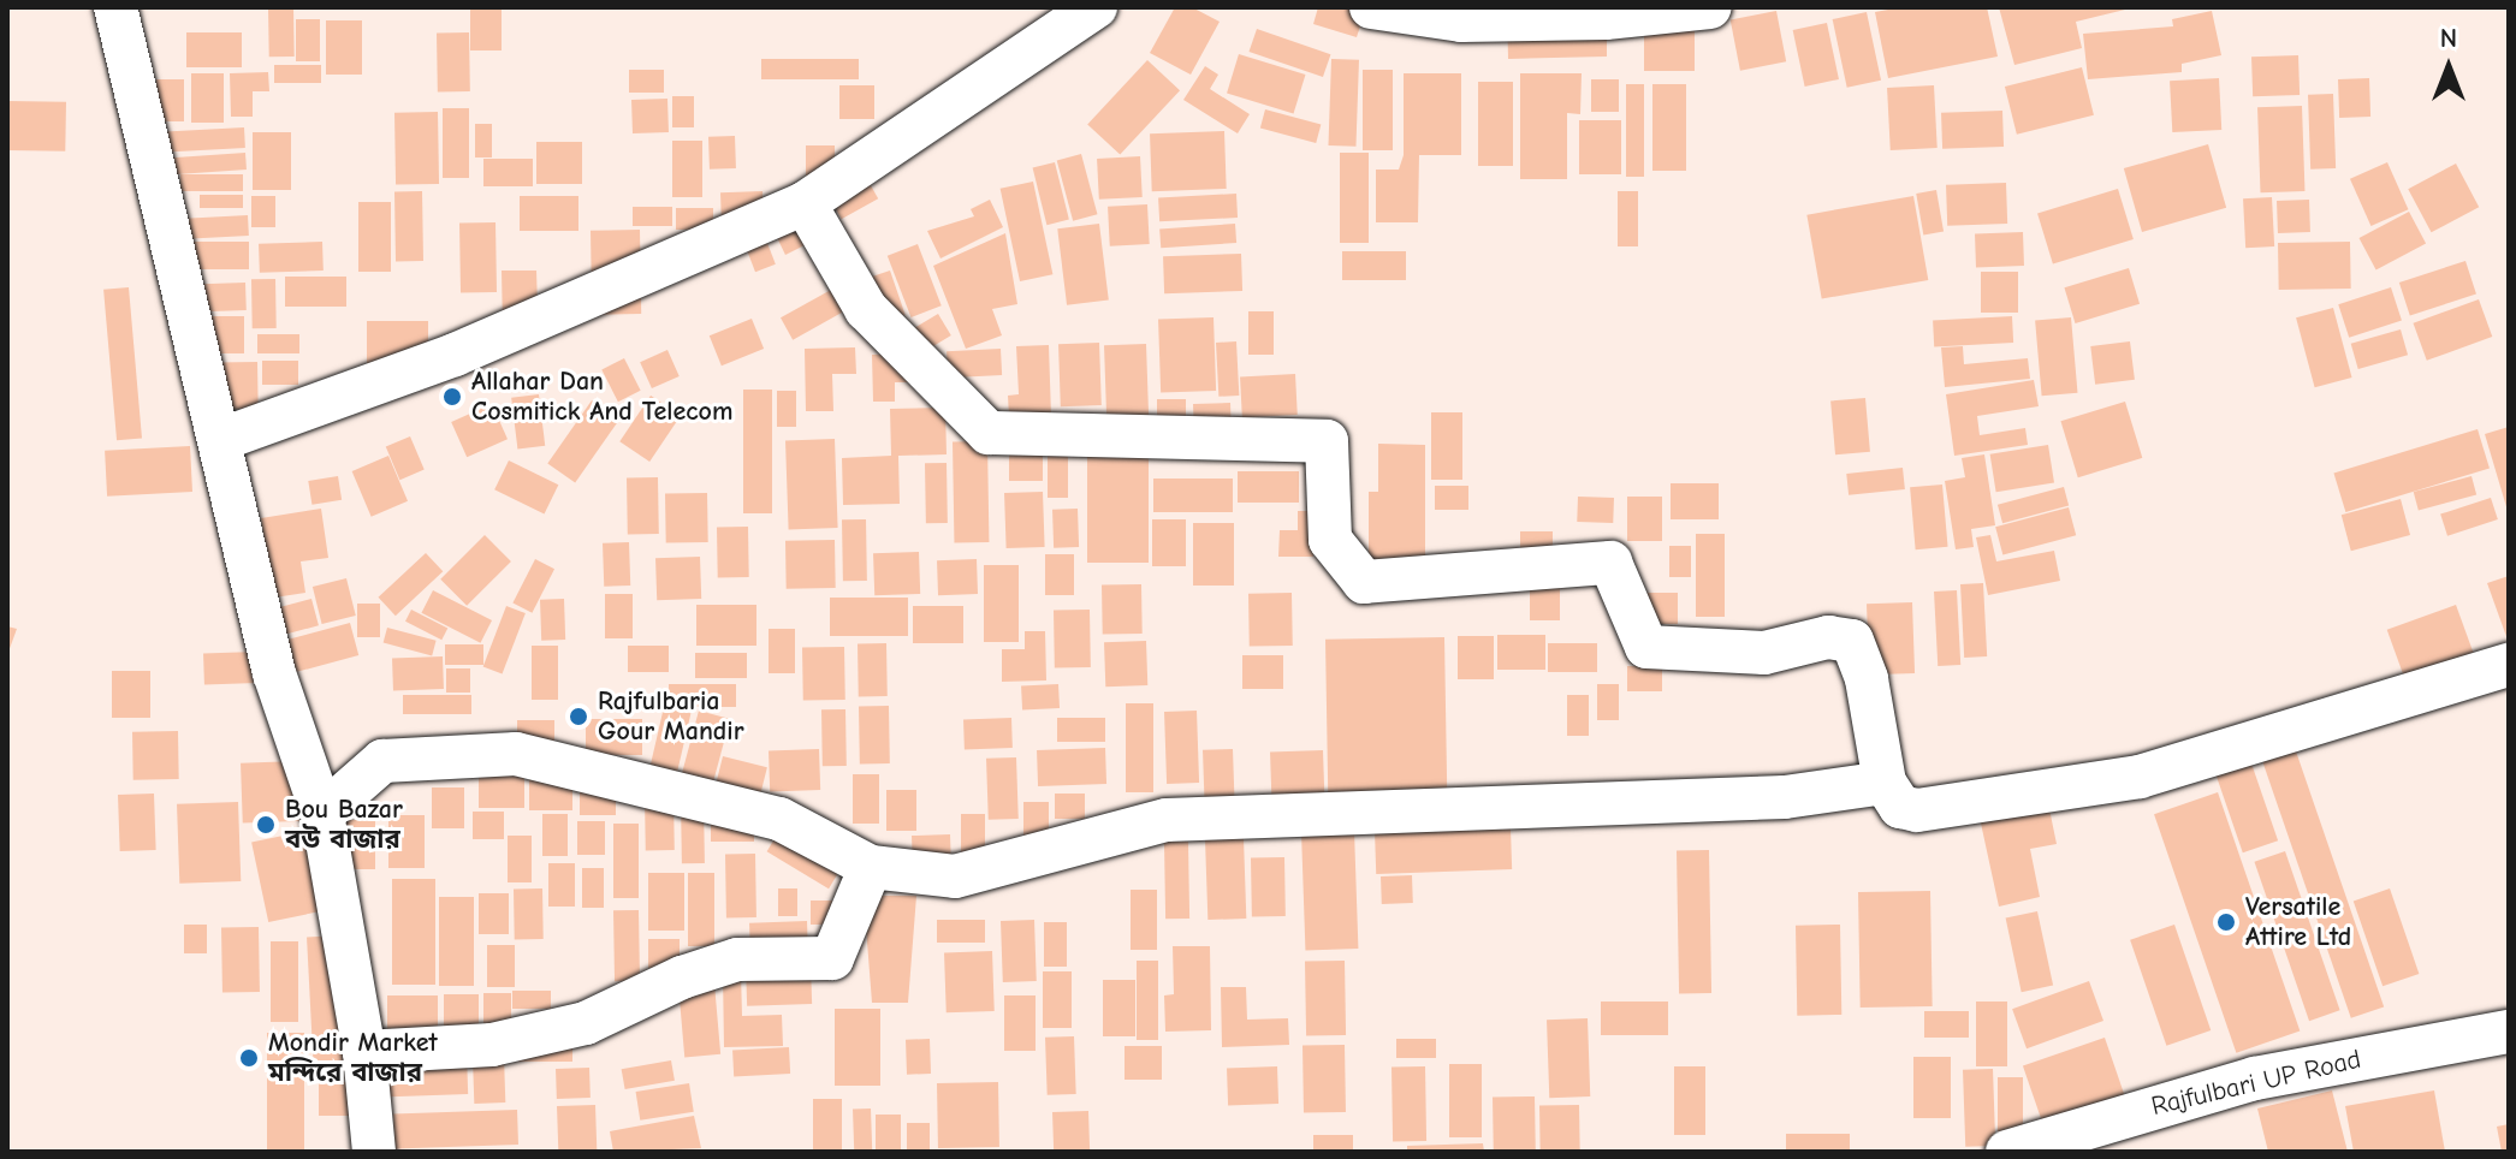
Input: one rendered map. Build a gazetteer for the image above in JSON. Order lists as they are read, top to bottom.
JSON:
{
  "streets": {
    "street": ["Rajfulbari UP Road"]
  },
  "places": [
    "Allahar Dan Cosmitick And Telecom",
    "Rajfulbaria Gour Mandir",
    "Bou Bazar বউ বাজার",
    "Versatile Attire Ltd",
    "Mondir Market মন্দিরে বাজার"
  ],
  "north": "top"
}
